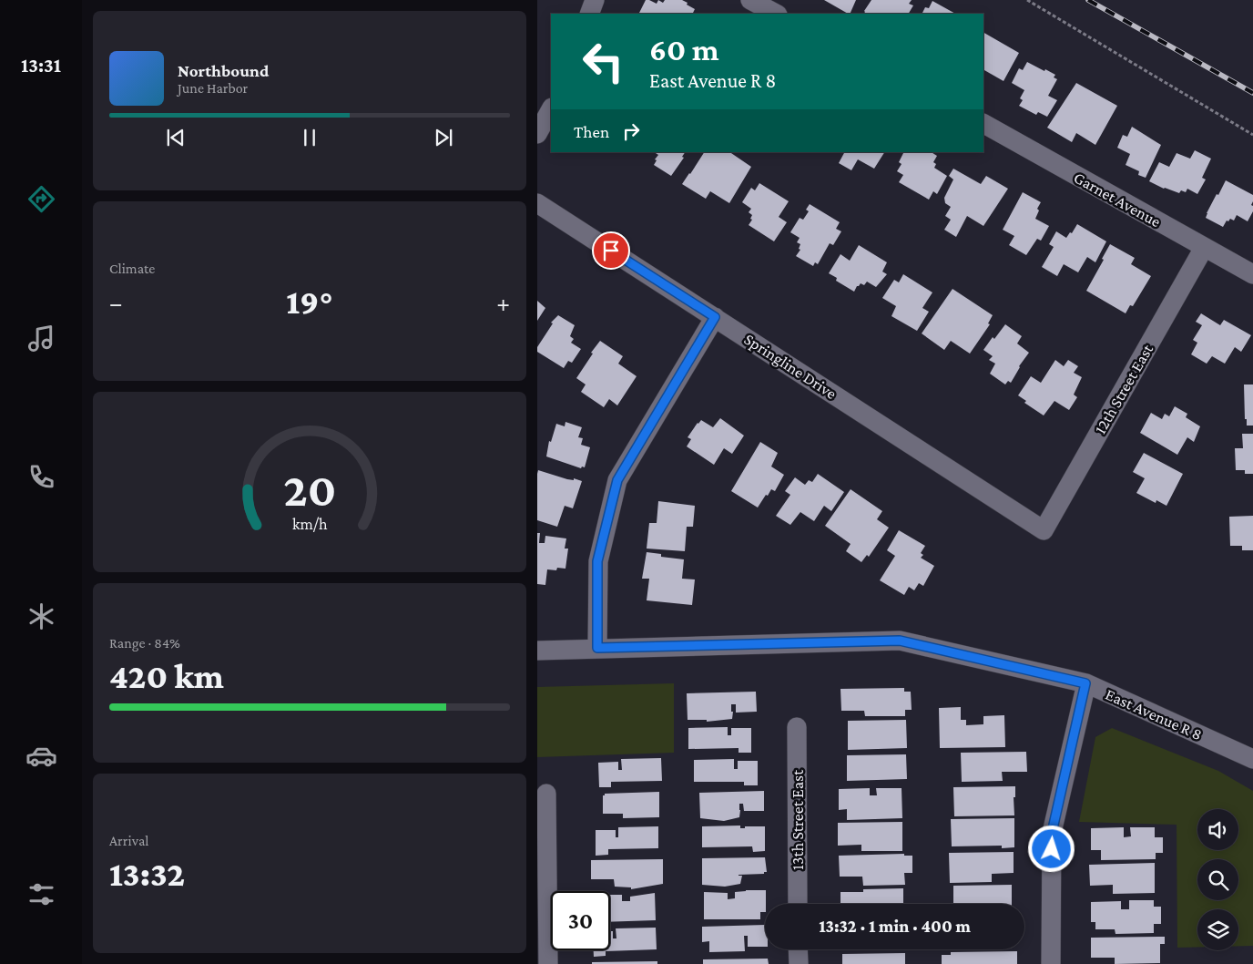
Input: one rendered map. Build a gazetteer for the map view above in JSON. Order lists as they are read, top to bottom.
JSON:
{
  "streets": {
    "street": [
      "Garnet Avenue",
      "Springline Drive",
      "12th Street East",
      "East Avenue R 8",
      "13th Street East"
    ]
  },
  "crossings": [
    ["Garnet Avenue", "12th Street East"],
    ["Springline Drive", "12th Street East"]
  ],
  "page": {
    "tabs": "13:31",
    "turn": ["60 m", "East Avenue R 8"],
    "song": ["Northbound", "June Harbor"],
    "then": "Then",
    "tile": [
      "Climate",
      ["Range · 84%", "420 km"],
      ["Arrival", "13:32"]
    ],
    "heat": ["−", "19°", "+"],
    "limit": "30",
    "trip": "13:32 · 1 min · 400 m",
    "gauge": ["20", "km/h"]
  }
}
